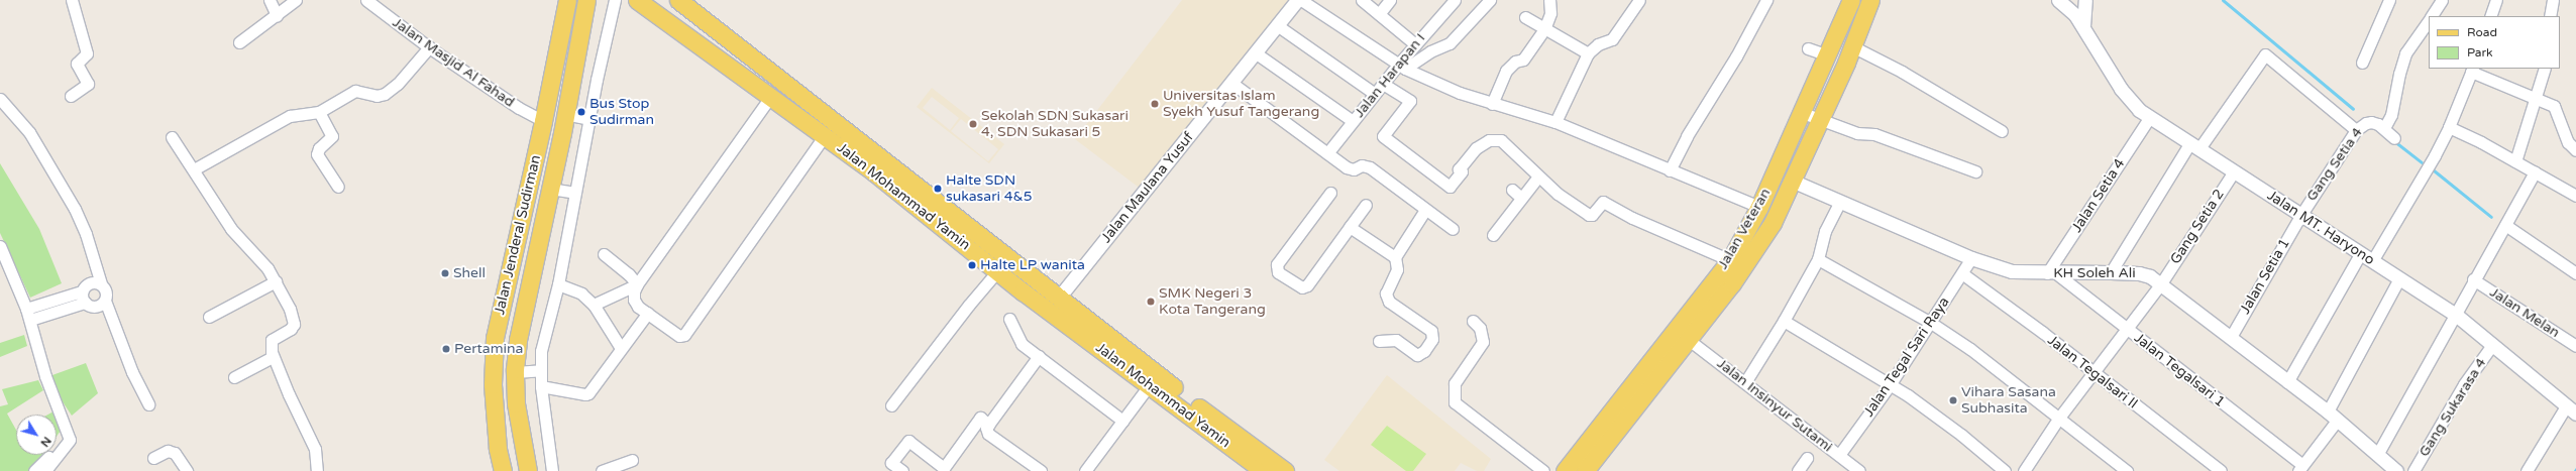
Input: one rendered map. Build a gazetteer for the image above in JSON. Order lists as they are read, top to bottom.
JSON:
{
  "streets": {
    "main road": ["Jalan Mohammad Yamin", "Jalan Veteran", "Jalan Jenderal Sudirman"],
    "street": [
      "Jalan Masjid Al Fahad",
      "Jalan Harapan I",
      "Gang Setia 4",
      "Jalan Maulana Yusuf",
      "Jalan Setia 4",
      "Gang Setia 2",
      "Jalan MT. Haryono",
      "KH Soleh Ali",
      "Jalan Setia 1",
      "Jalan Melan",
      "Jalan Tegal Sari Raya",
      "Jalan Tegalsari 1",
      "Jalan Tegalsari II",
      "Jalan Insinyur Sutami",
      "Gang Sukarasa 4"
    ]
  },
  "crossings": [
    ["Jalan Masjid Al Fahad", "Jalan Jenderal Sudirman"],
    ["Gang Setia 4", "Jalan MT. Haryono"],
    ["Gang Setia 4", "Jalan Setia 1"],
    ["Jalan Maulana Yusuf", "Jalan Mohammad Yamin"],
    ["Jalan Setia 4", "Jalan MT. Haryono"],
    ["Jalan Setia 4", "KH Soleh Ali"],
    ["Jalan Setia 4", "Jalan Tegalsari 1"],
    ["Gang Setia 2", "Jalan MT. Haryono"],
    ["Gang Setia 2", "KH Soleh Ali"],
    ["Gang Setia 2", "Jalan Tegalsari 1"],
    ["Gang Setia 2", "Jalan Tegalsari II"],
    ["Jalan MT. Haryono", "Jalan Setia 1"],
    ["Jalan MT. Haryono", "Gang Sukarasa 4"],
    ["Jalan Veteran", "KH Soleh Ali"],
    ["Jalan Veteran", "Jalan Insinyur Sutami"],
    ["KH Soleh Ali", "Jalan Setia 1"],
    ["KH Soleh Ali", "Jalan Tegal Sari Raya"],
    ["KH Soleh Ali", "Jalan Tegalsari 1"],
    ["Jalan Tegal Sari Raya", "Jalan Tegalsari II"],
    ["Jalan Tegal Sari Raya", "Jalan Insinyur Sutami"]
  ],
  "places": [
    "Universitas Islam Syekh Yusuf Tangerang",
    "Bus Stop Sudirman",
    "Sekolah SDN Sukasari 4, SDN Sukasari 5",
    "Halte SDN sukasari 4&5",
    "Halte LP wanita",
    "Shell",
    "SMK Negeri 3 Kota Tangerang",
    "Pertamina",
    "Vihara Sasana Subhasita"
  ],
  "legend": ["Road", "Park"],
  "north": "bottom right"
}
